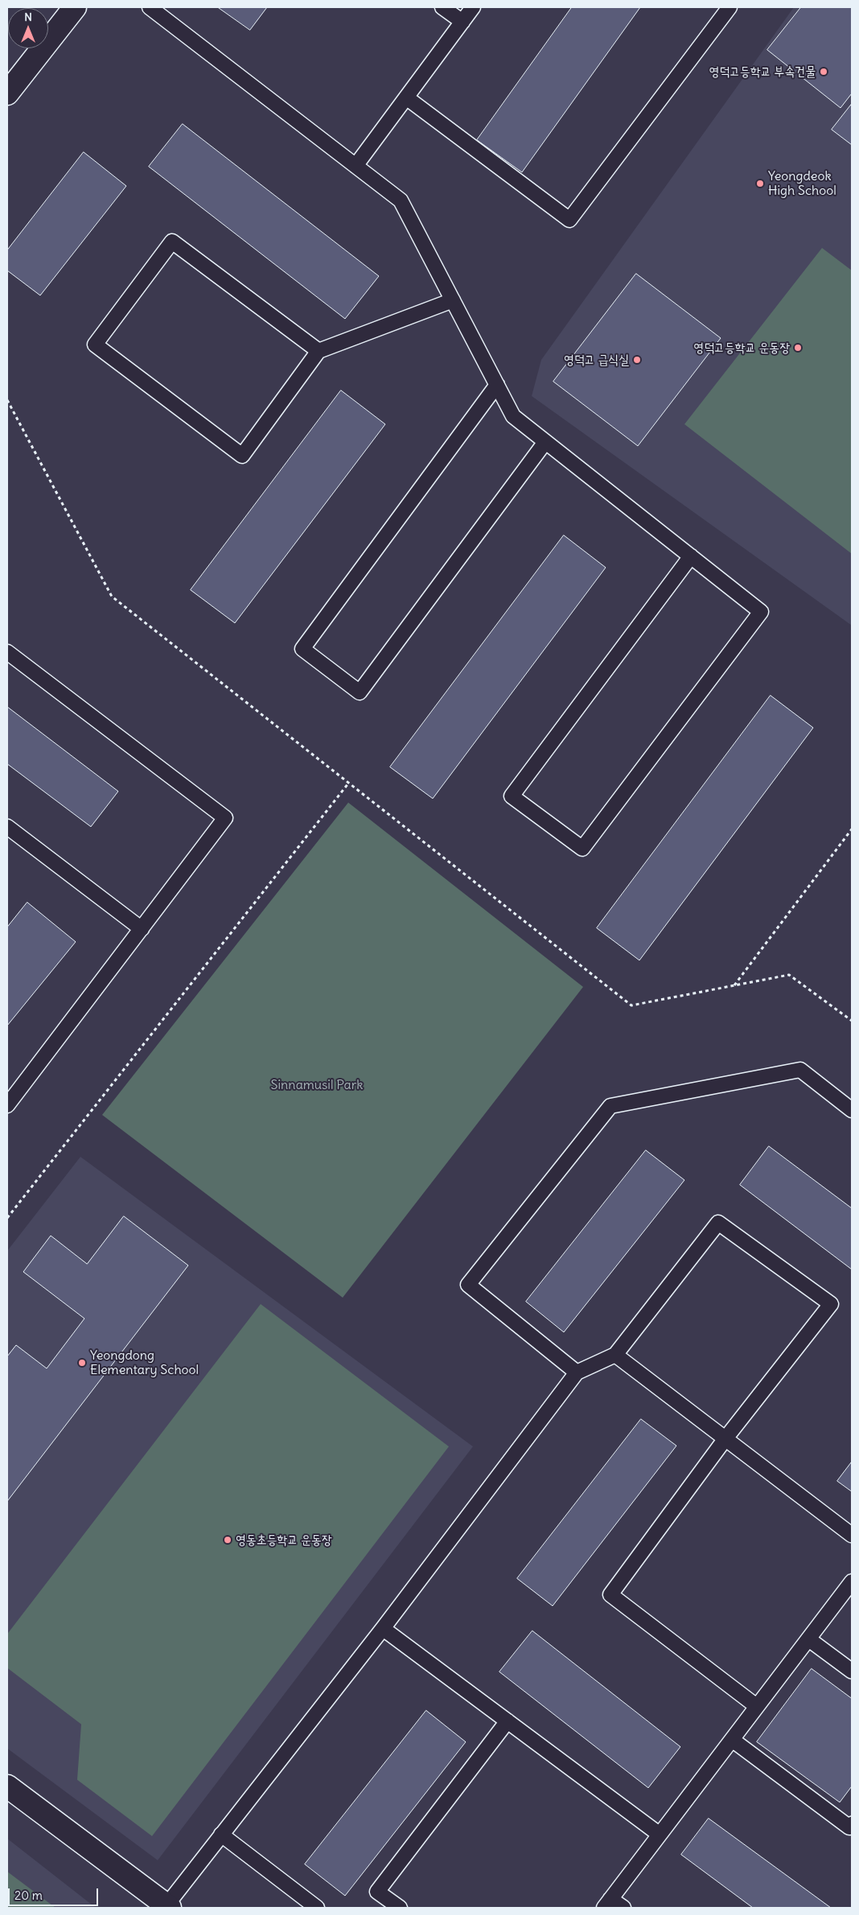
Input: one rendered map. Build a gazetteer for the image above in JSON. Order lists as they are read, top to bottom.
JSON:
{
  "parks": ["Sinnamusil Park"],
  "places": [
    "영덕고등학교 부속건물",
    "Yeongdeok High School",
    "영덕고등학교 운동장",
    "영덕고 급식실",
    "Yeongdong Elementary School",
    "영동초등학교 운동장"
  ],
  "scale_bar": "20 m",
  "north": "top"
}
